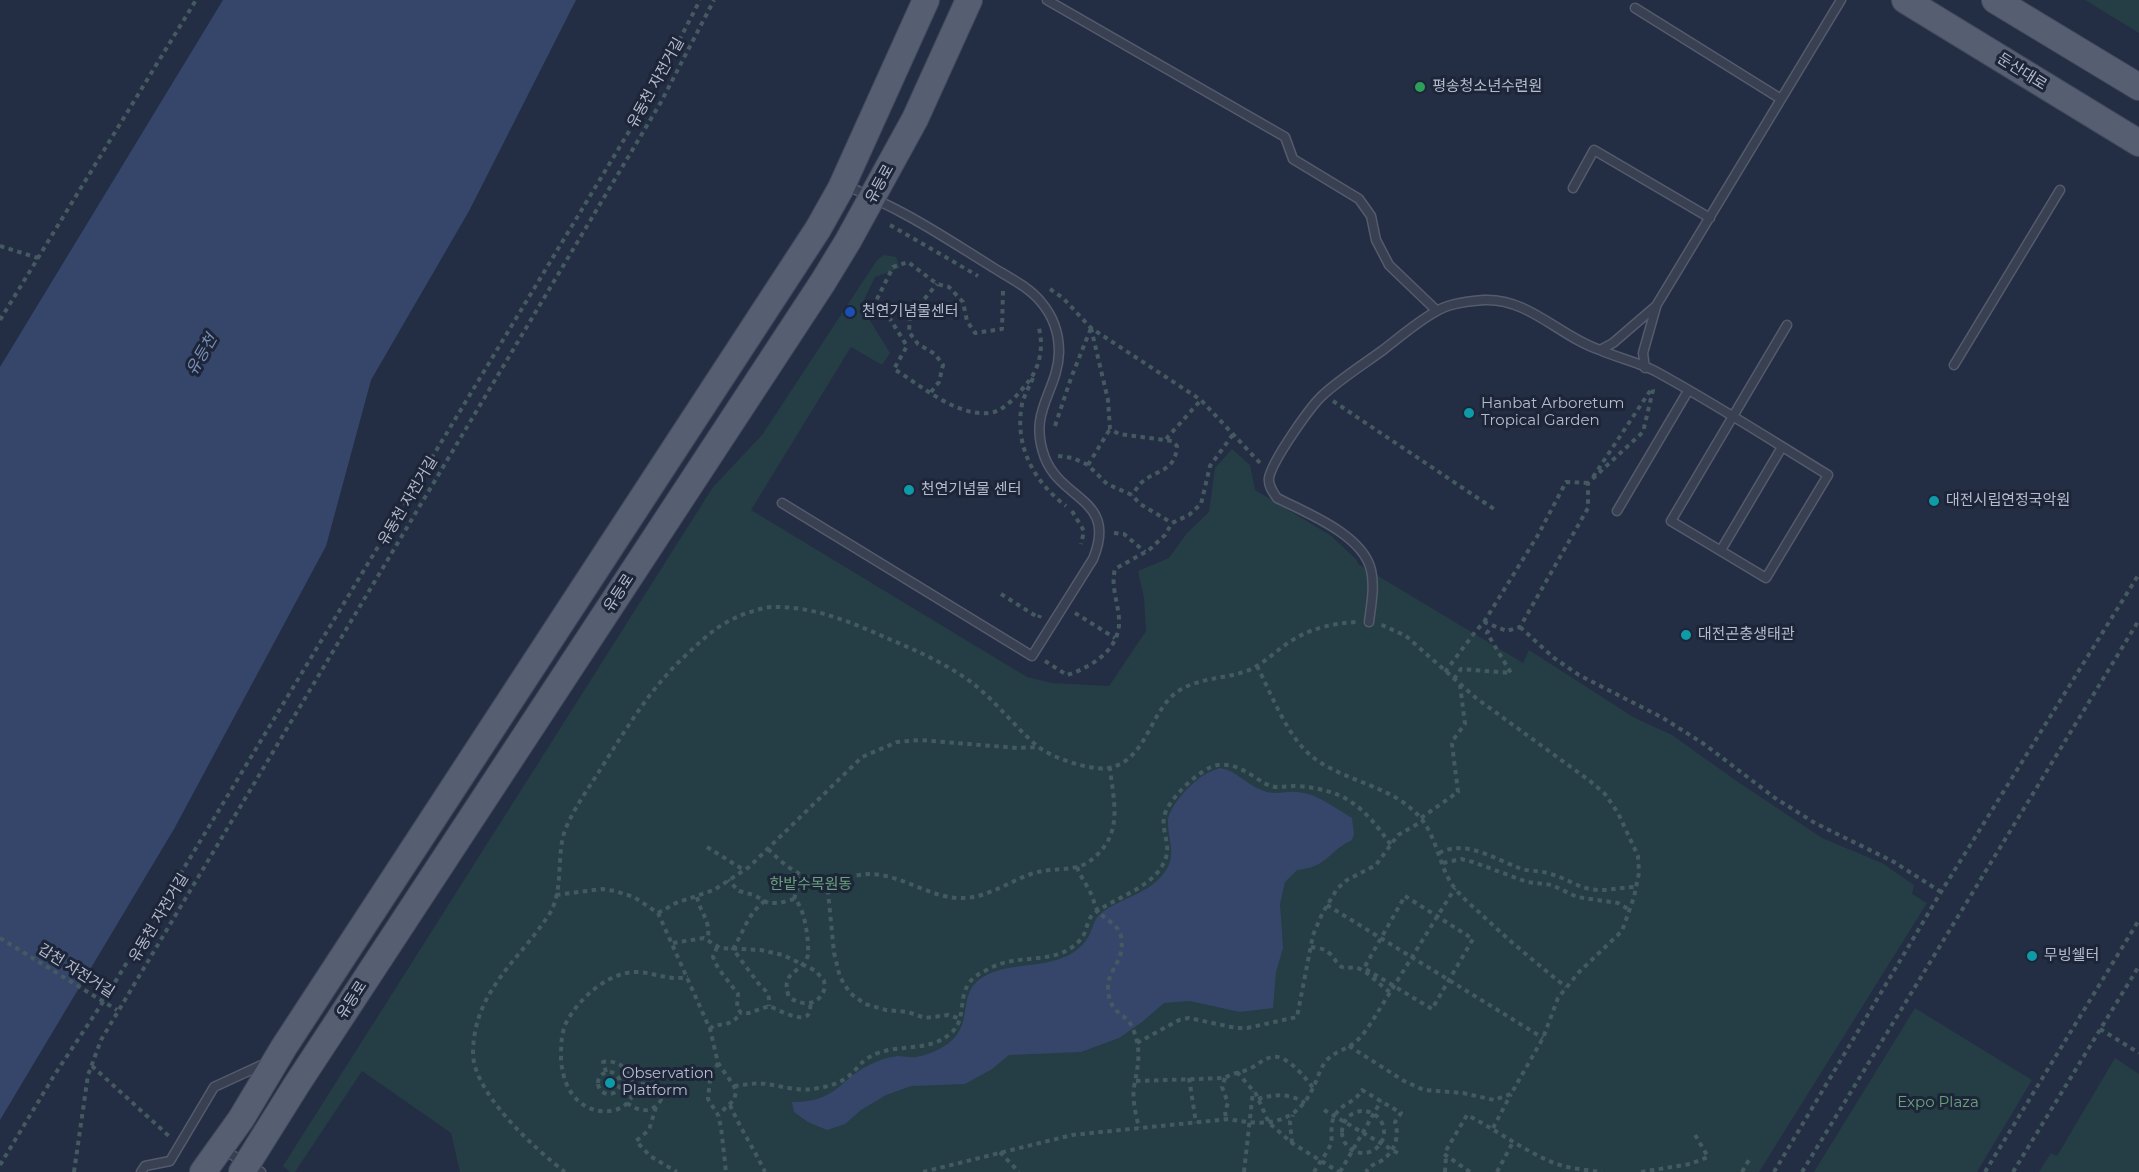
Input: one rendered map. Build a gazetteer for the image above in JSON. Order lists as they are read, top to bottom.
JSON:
{
  "streets": {
    "main road": ["둔산대로", "유등로"],
    "path": ["유동천 자전거길", "갑천 자전거길"]
  },
  "crossings": [
    ["유동천 자전거길", "갑천 자전거길"]
  ],
  "water": ["유등천"],
  "parks": ["한밭수목원동", "Expo Plaza"],
  "places": [
    "평송청소년수련원",
    "천연기념물센터",
    "Hanbat Arboretum Tropical Garden",
    "천연기념물 센터",
    "대전시립연정국악원",
    "대전곤충생태관",
    "무빙쉘터",
    "Observation Platform"
  ]
}
